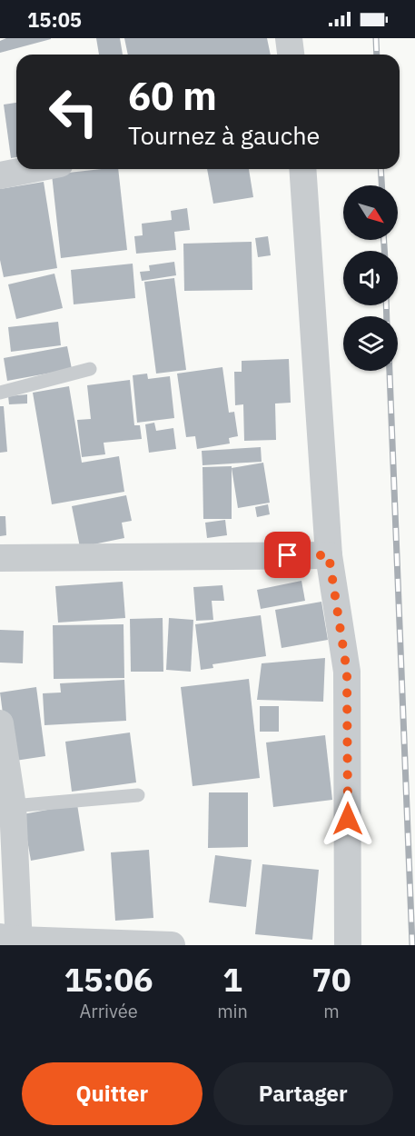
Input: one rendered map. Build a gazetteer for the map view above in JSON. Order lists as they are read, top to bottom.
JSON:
{
  "north": "bottom right",
  "page": {
    "status": "15:05",
    "turn": ["60 m", "Tournez à gauche"],
    "eta": [
      "15:06",
      "Arrivée",
      "1",
      "min",
      "70",
      "m"
    ],
    "buttons": ["Quitter", "Partager"]
  }
}
